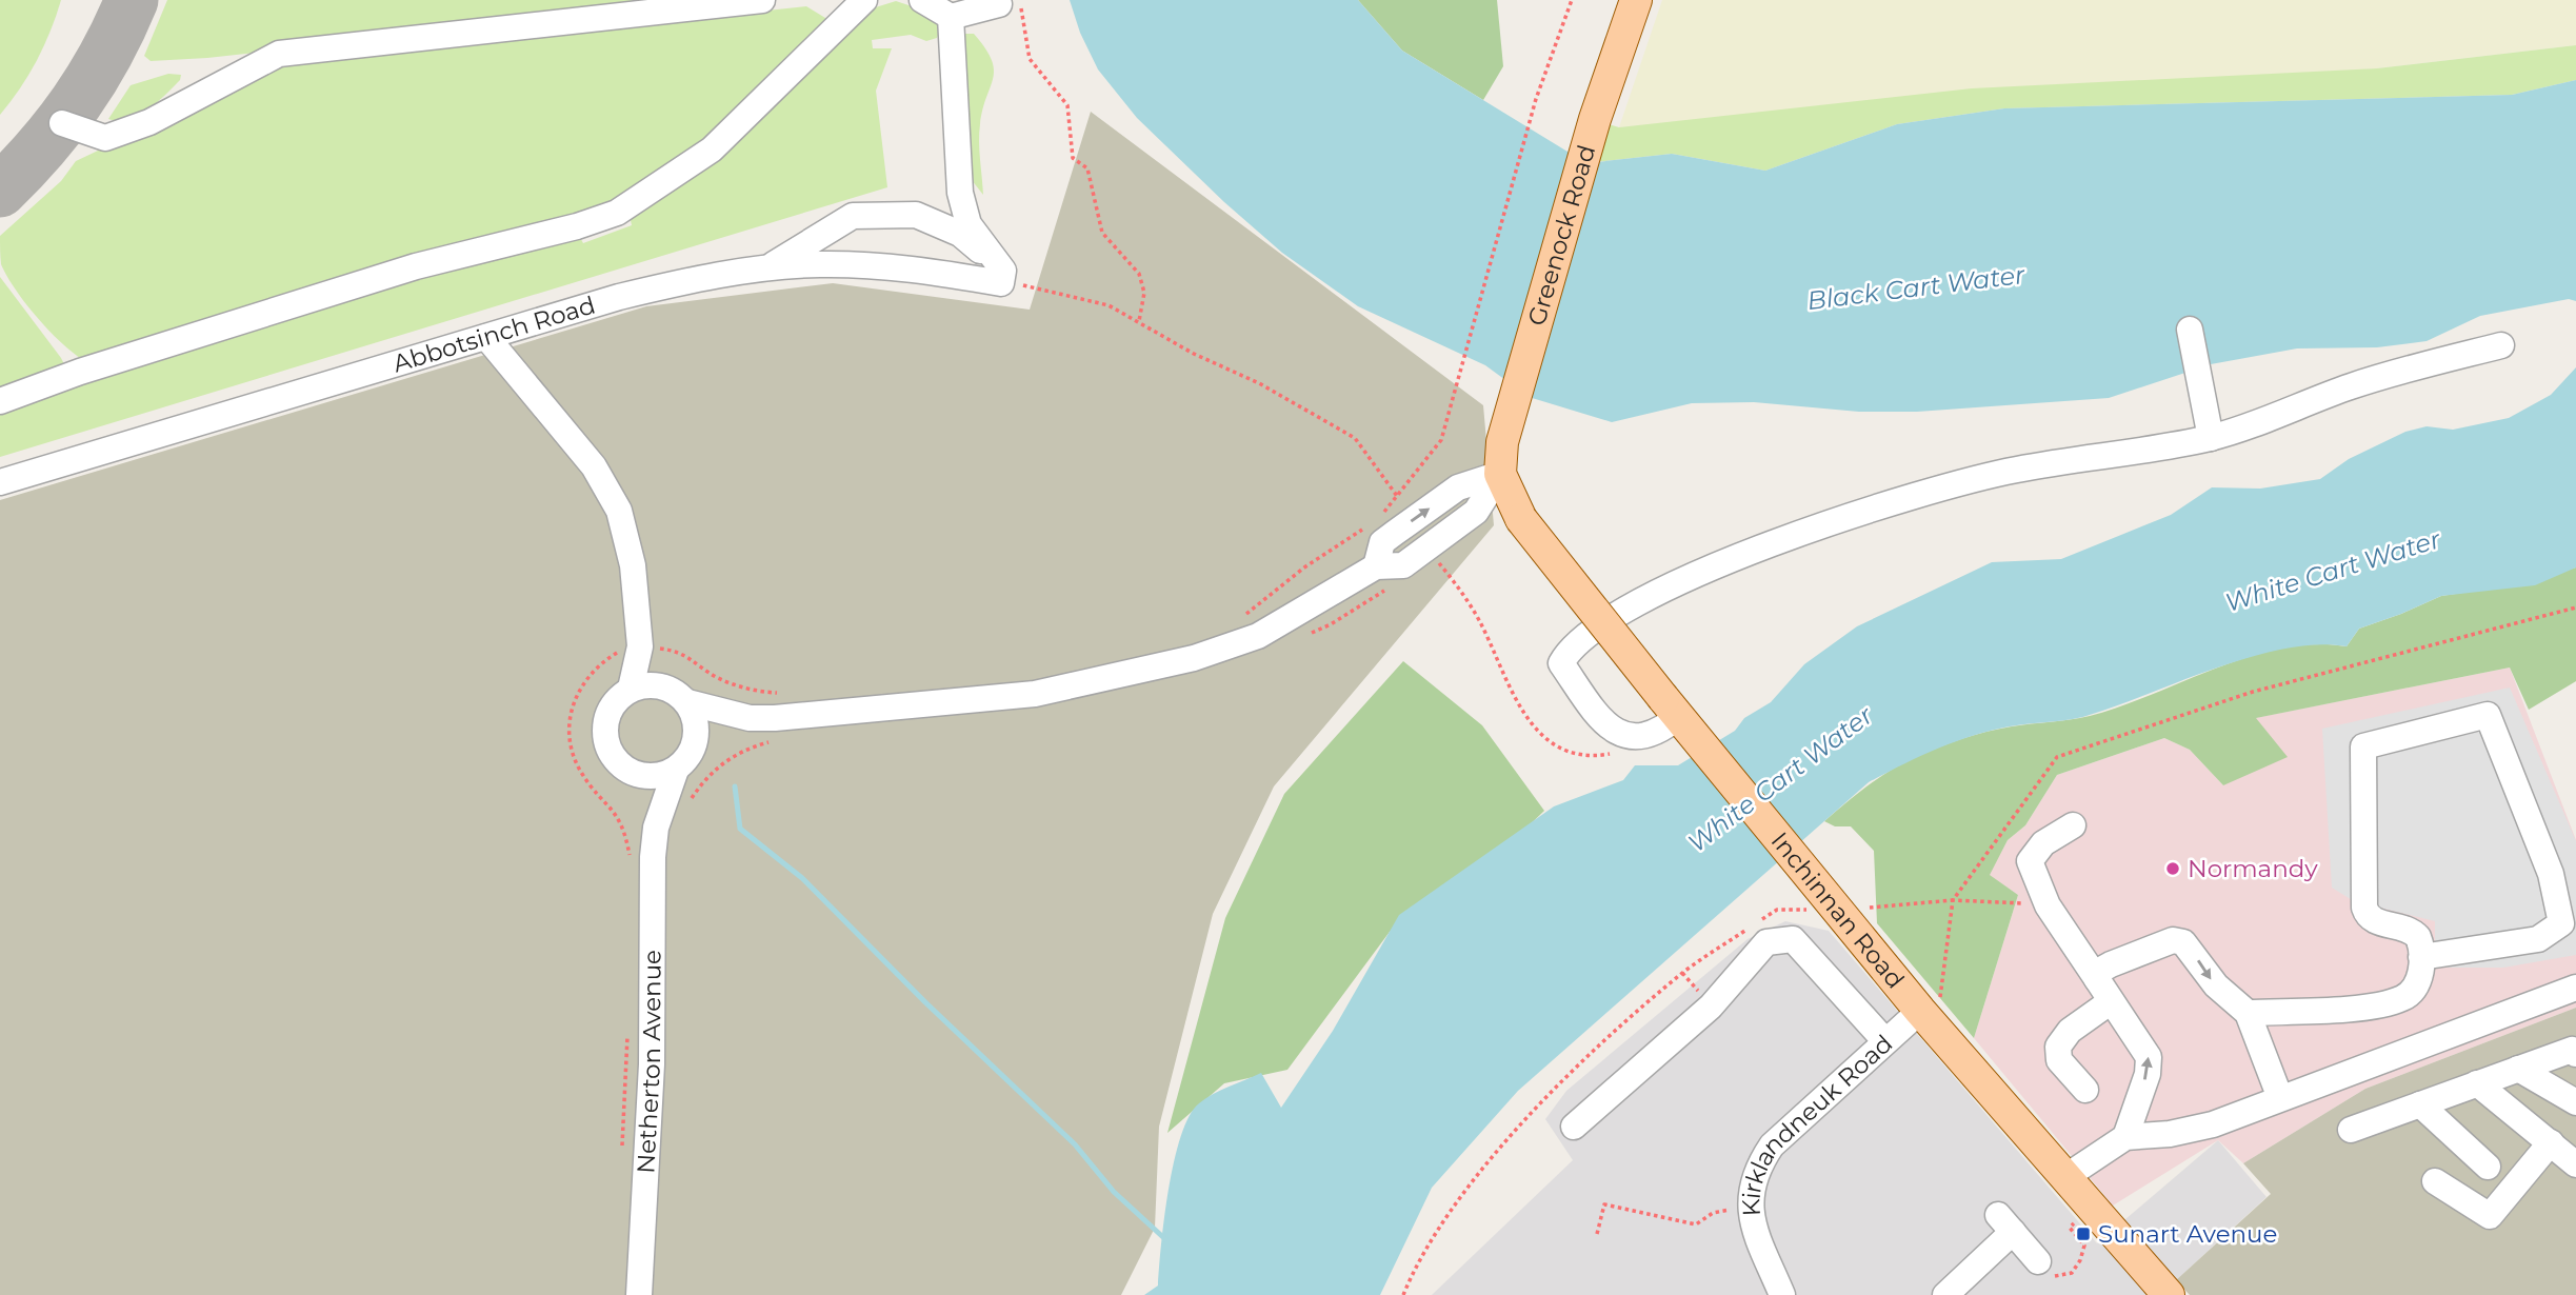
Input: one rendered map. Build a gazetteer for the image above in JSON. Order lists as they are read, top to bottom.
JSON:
{
  "streets": {
    "main road": ["Greenock Road", "Inchinnan Road"],
    "street": ["Abbotsinch Road", "Netherton Avenue", "Kirklandneuk Road"]
  },
  "crossings": [
    ["Greenock Road", "Inchinnan Road"],
    ["Inchinnan Road", "Kirklandneuk Road"]
  ],
  "water": ["Black Cart Water", "White Cart Water"],
  "places": {
    "other": ["Normandy"],
    "transit": ["Sunart Avenue"]
  }
}
